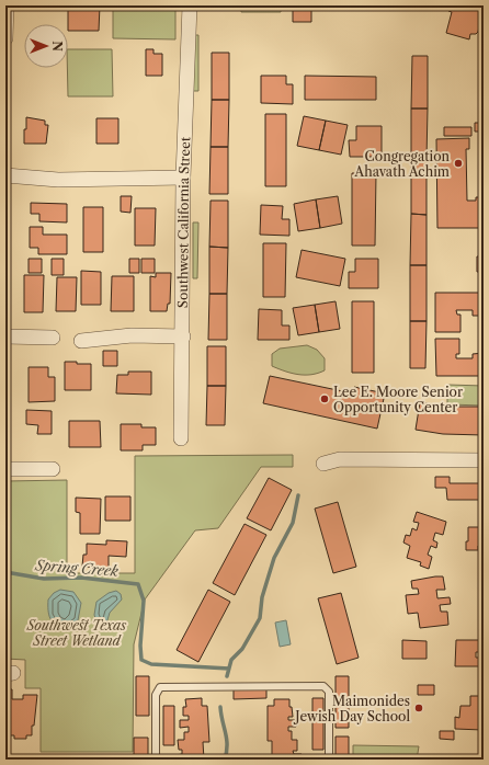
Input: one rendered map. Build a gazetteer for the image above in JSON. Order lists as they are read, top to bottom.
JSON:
{
  "streets": {
    "street": ["Southwest California Street"]
  },
  "water": ["Spring Creek"],
  "parks": ["Southwest Texas Street Wetland"],
  "places": ["Congregation Ahavath Achim", "Lee E. Moore Senior Opportunity Center", "Maimonides Jewish Day School"],
  "north": "right"
}
